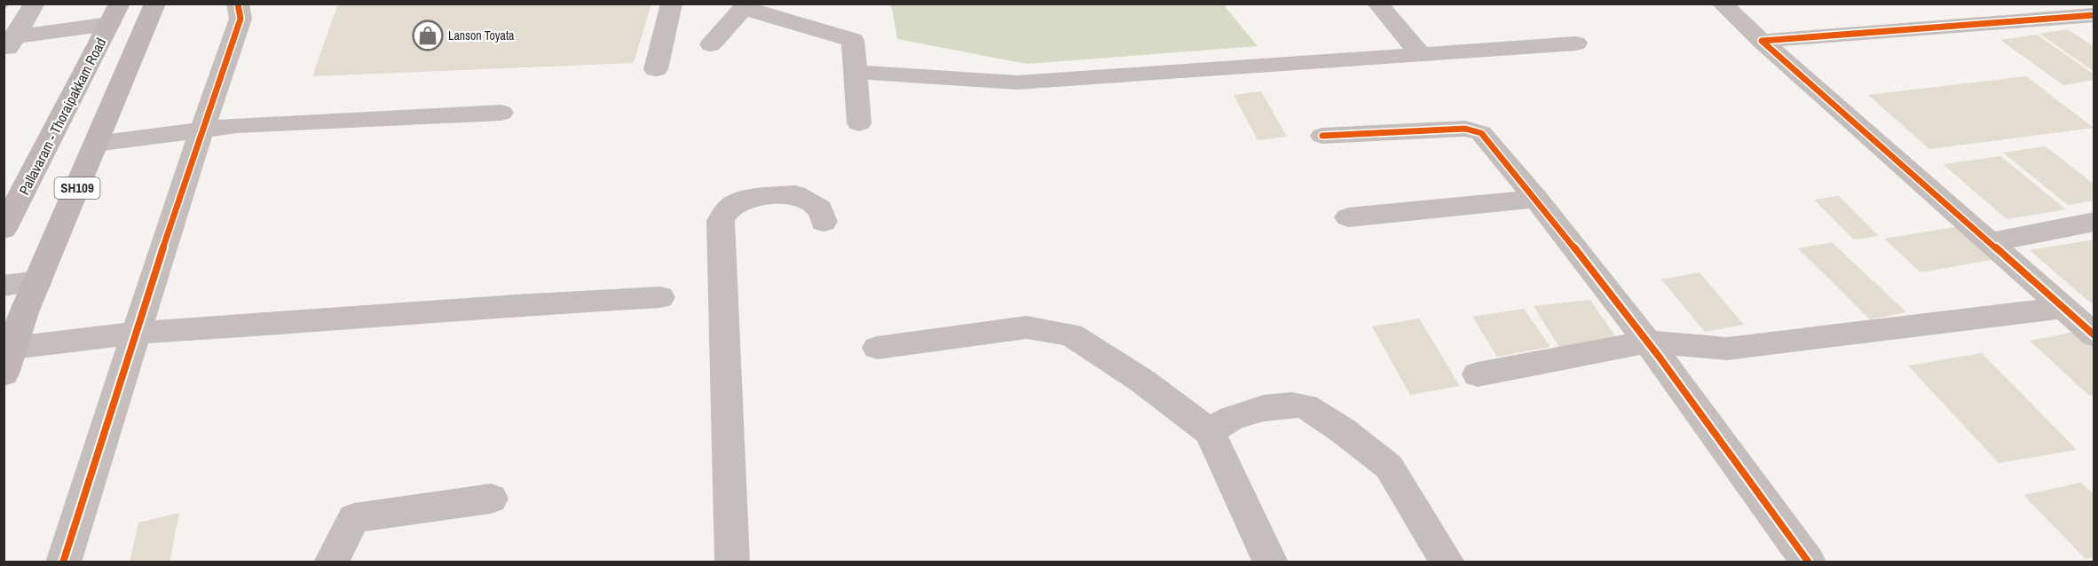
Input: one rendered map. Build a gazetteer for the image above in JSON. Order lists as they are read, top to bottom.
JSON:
{
  "streets": {
    "main road": ["Pallavaram - Thoraipakkam Road", "SH109"]
  },
  "places": {
    "shop": ["Lanson Toyata"]
  }
}
